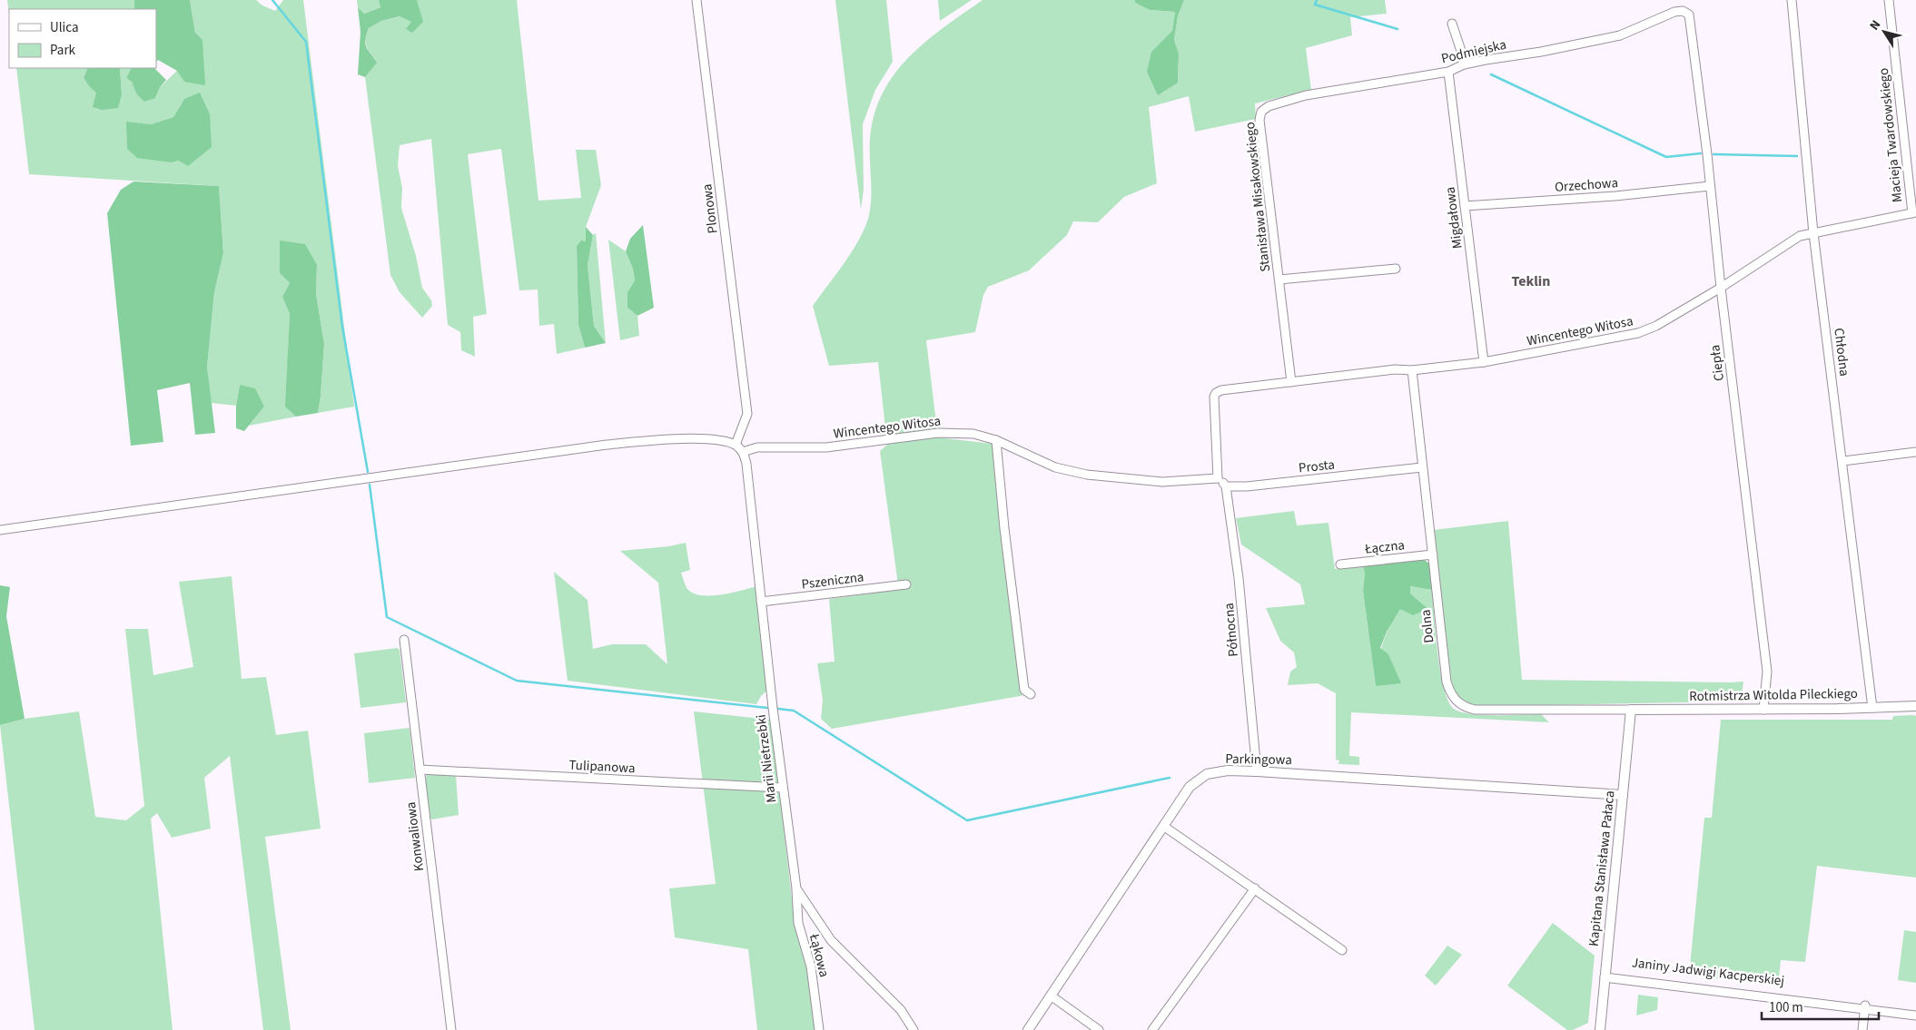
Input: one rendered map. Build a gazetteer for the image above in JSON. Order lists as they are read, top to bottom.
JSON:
{
  "streets": {
    "street": [
      "Podmiejska",
      "Macieja Twardowskiego",
      "Orzechowa",
      "Stanisława Misakowskiego",
      "Plonowa",
      "Migdałowa",
      "Wincentego Witosa",
      "Chłodna",
      "Ciepła",
      "Prosta",
      "Łączna",
      "Pszeniczna",
      "Dolna",
      "Północna",
      "Rotmistrza Witolda Pileckiego",
      "Marii Nietrzebki",
      "Parkingowa",
      "Tulipanowa",
      "Konwaliowa",
      "Kapitana Stanisława Pałaca",
      "Łąkowa",
      "Janiny Jadwigi Kacperskiej"
    ]
  },
  "crossings": [
    ["Podmiejska", "Stanisława Misakowskiego"],
    ["Podmiejska", "Migdałowa"],
    ["Podmiejska", "Ciepła"],
    ["Macieja Twardowskiego", "Wincentego Witosa"],
    ["Orzechowa", "Migdałowa"],
    ["Orzechowa", "Ciepła"],
    ["Stanisława Misakowskiego", "Wincentego Witosa"],
    ["Migdałowa", "Wincentego Witosa"],
    ["Wincentego Witosa", "Chłodna"],
    ["Wincentego Witosa", "Ciepła"],
    ["Wincentego Witosa", "Dolna"],
    ["Wincentego Witosa", "Marii Nietrzebki"],
    ["Chłodna", "Rotmistrza Witolda Pileckiego"],
    ["Ciepła", "Rotmistrza Witolda Pileckiego"],
    ["Prosta", "Dolna"],
    ["Prosta", "Północna"],
    ["Łączna", "Dolna"],
    ["Pszeniczna", "Marii Nietrzebki"],
    ["Dolna", "Rotmistrza Witolda Pileckiego"],
    ["Dolna", "Kapitana Stanisława Pałaca"],
    ["Północna", "Parkingowa"],
    ["Rotmistrza Witolda Pileckiego", "Kapitana Stanisława Pałaca"],
    ["Marii Nietrzebki", "Tulipanowa"],
    ["Marii Nietrzebki", "Łąkowa"],
    ["Parkingowa", "Kapitana Stanisława Pałaca"],
    ["Tulipanowa", "Konwaliowa"],
    ["Kapitana Stanisława Pałaca", "Janiny Jadwigi Kacperskiej"]
  ],
  "districts": ["Teklin"],
  "legend": ["Ulica", "Park"],
  "scale_bar": "100 m",
  "north": "top left"
}
